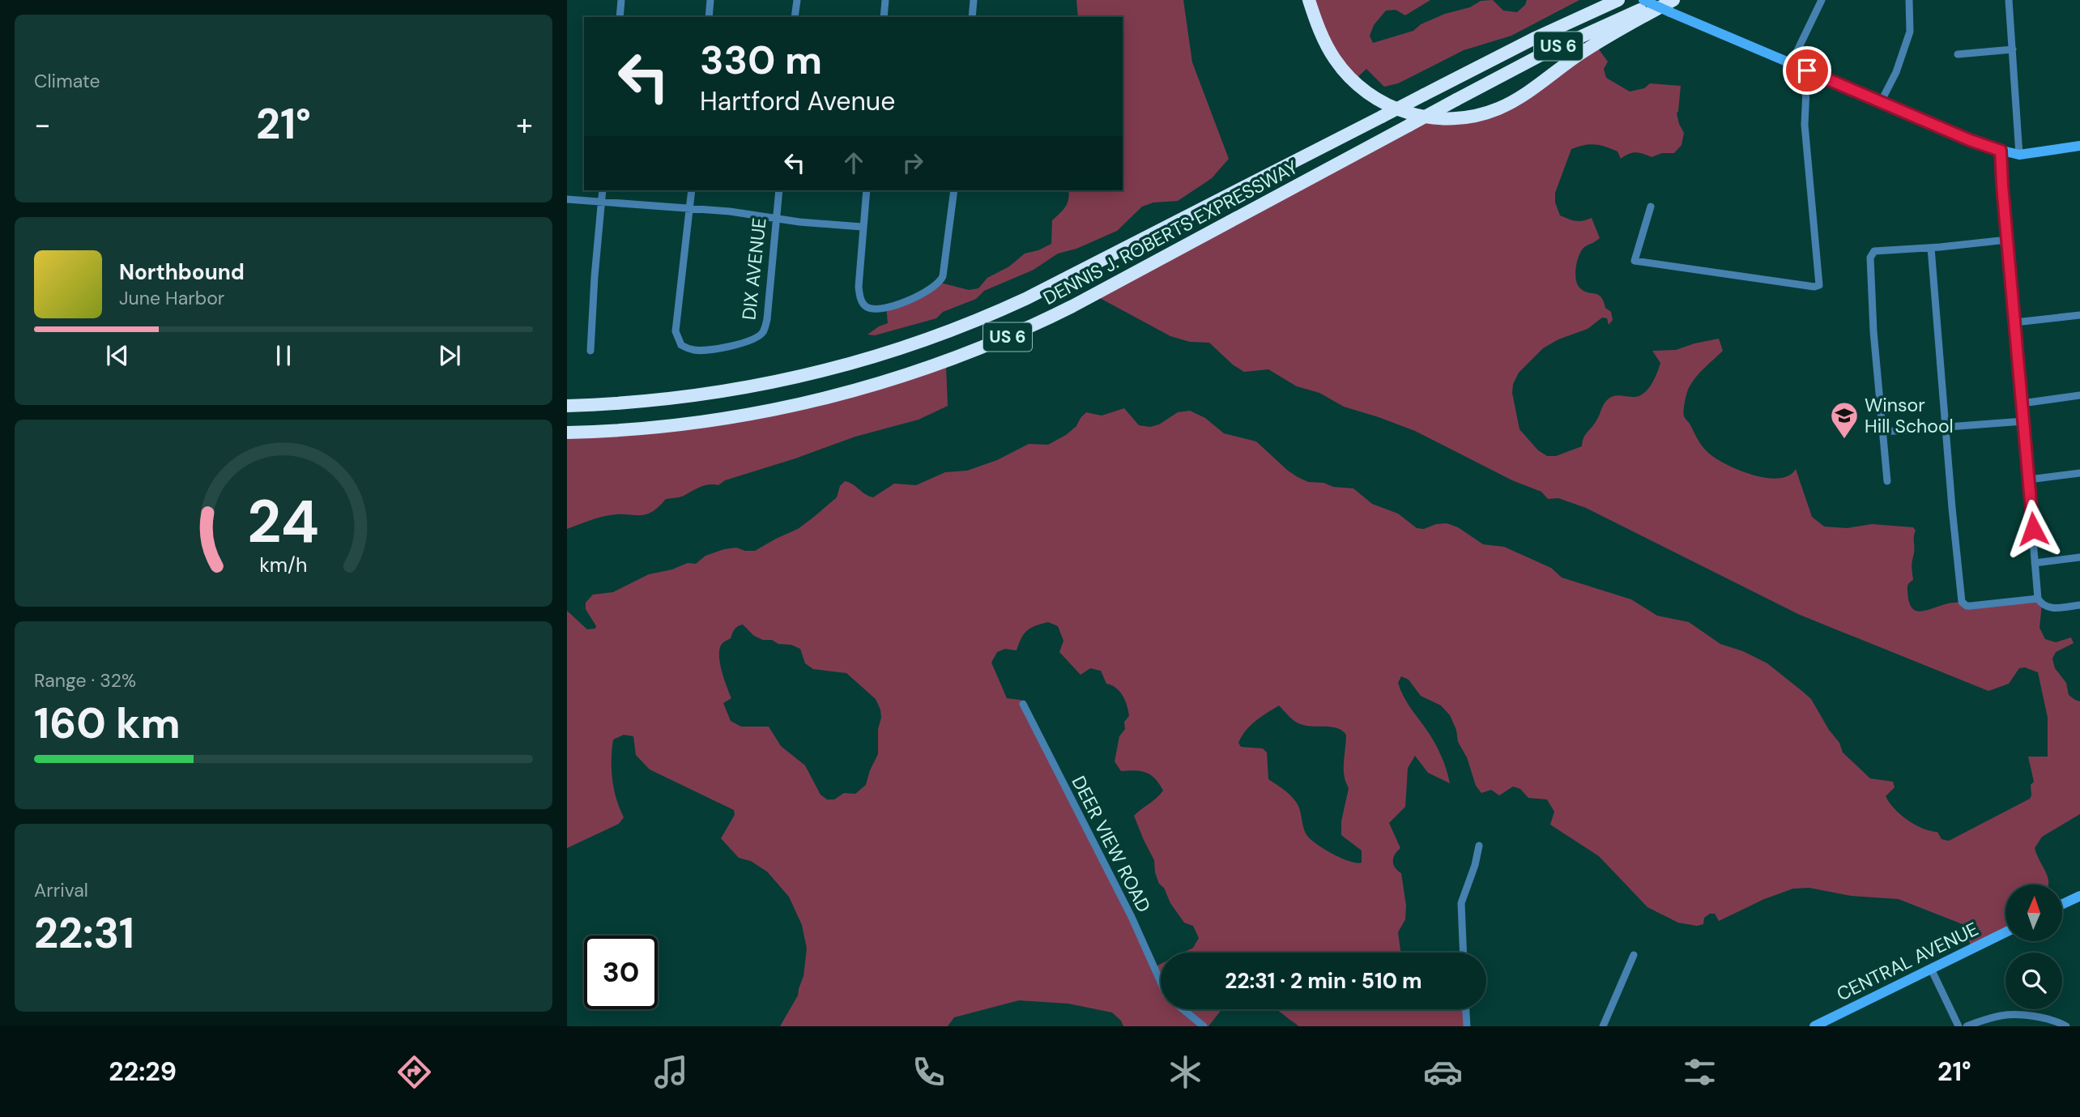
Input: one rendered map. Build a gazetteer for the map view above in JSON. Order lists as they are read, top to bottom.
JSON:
{
  "streets": {
    "highway": ["US 6", "DENNIS J. ROBERTS EXPRESSWAY"],
    "main road": ["CENTRAL AVENUE"],
    "street": ["DIX AVENUE", "DEER VIEW ROAD"]
  },
  "places": {
    "school or university": ["Winsor Hill School"]
  },
  "north": "top",
  "page": {
    "tile": [
      "Climate",
      ["Range · 32%", "160 km"],
      ["Arrival", "22:31"]
    ],
    "turn": ["330 m", "Hartford Avenue"],
    "heat": ["−", "21°", "+"],
    "song": ["Northbound", "June Harbor"],
    "limit": "30",
    "trip": "22:31 · 2 min · 510 m",
    "tabs": ["22:29", "21°"],
    "gauge": ["24", "km/h"]
  }
}
